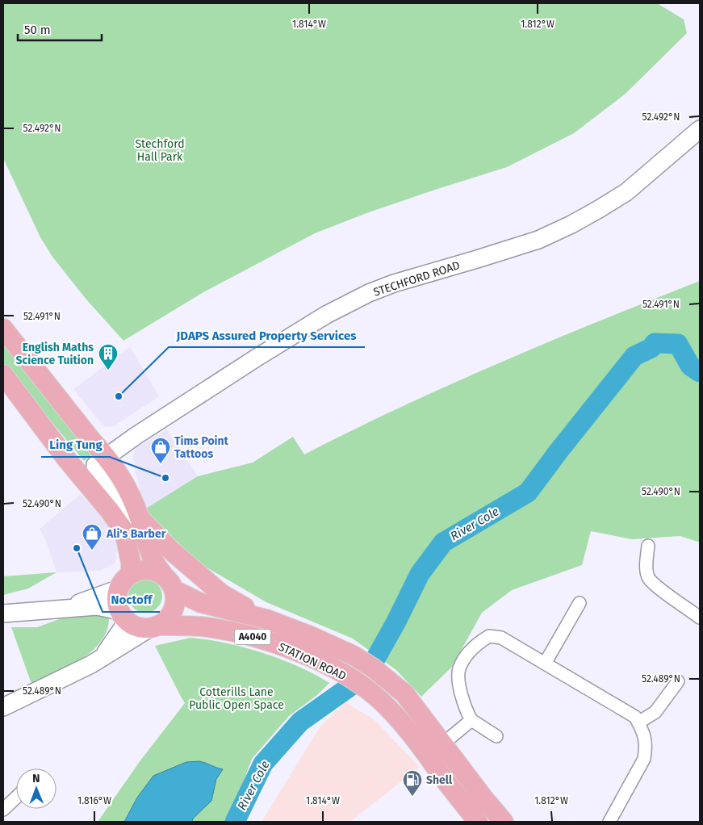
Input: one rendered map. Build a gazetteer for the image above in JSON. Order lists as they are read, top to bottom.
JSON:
{
  "streets": {
    "main road": ["STECHFORD ROAD", "A4040", "STATION ROAD"]
  },
  "crossings": [
    ["A4040", "STATION ROAD"]
  ],
  "water": ["River Cole"],
  "parks": ["Stechford Hall Park", "Cotterills Lane Public Open Space"],
  "places": {
    "building": ["English Maths Science Tuition"],
    "other": ["JDAPS Assured Property Services", "Ling Tung", "Noctoff"],
    "shop": ["Tims Point Tattoos", "Ali's Barber"],
    "fuel station": ["Shell"]
  },
  "scale_bar": "50 m",
  "north": "top",
  "coordinates": [
    "1.814°W",
    "1.812°W",
    "52.492°N",
    "52.491°N",
    "52.490°N",
    "52.489°N",
    "1.816°W"
  ]
}
